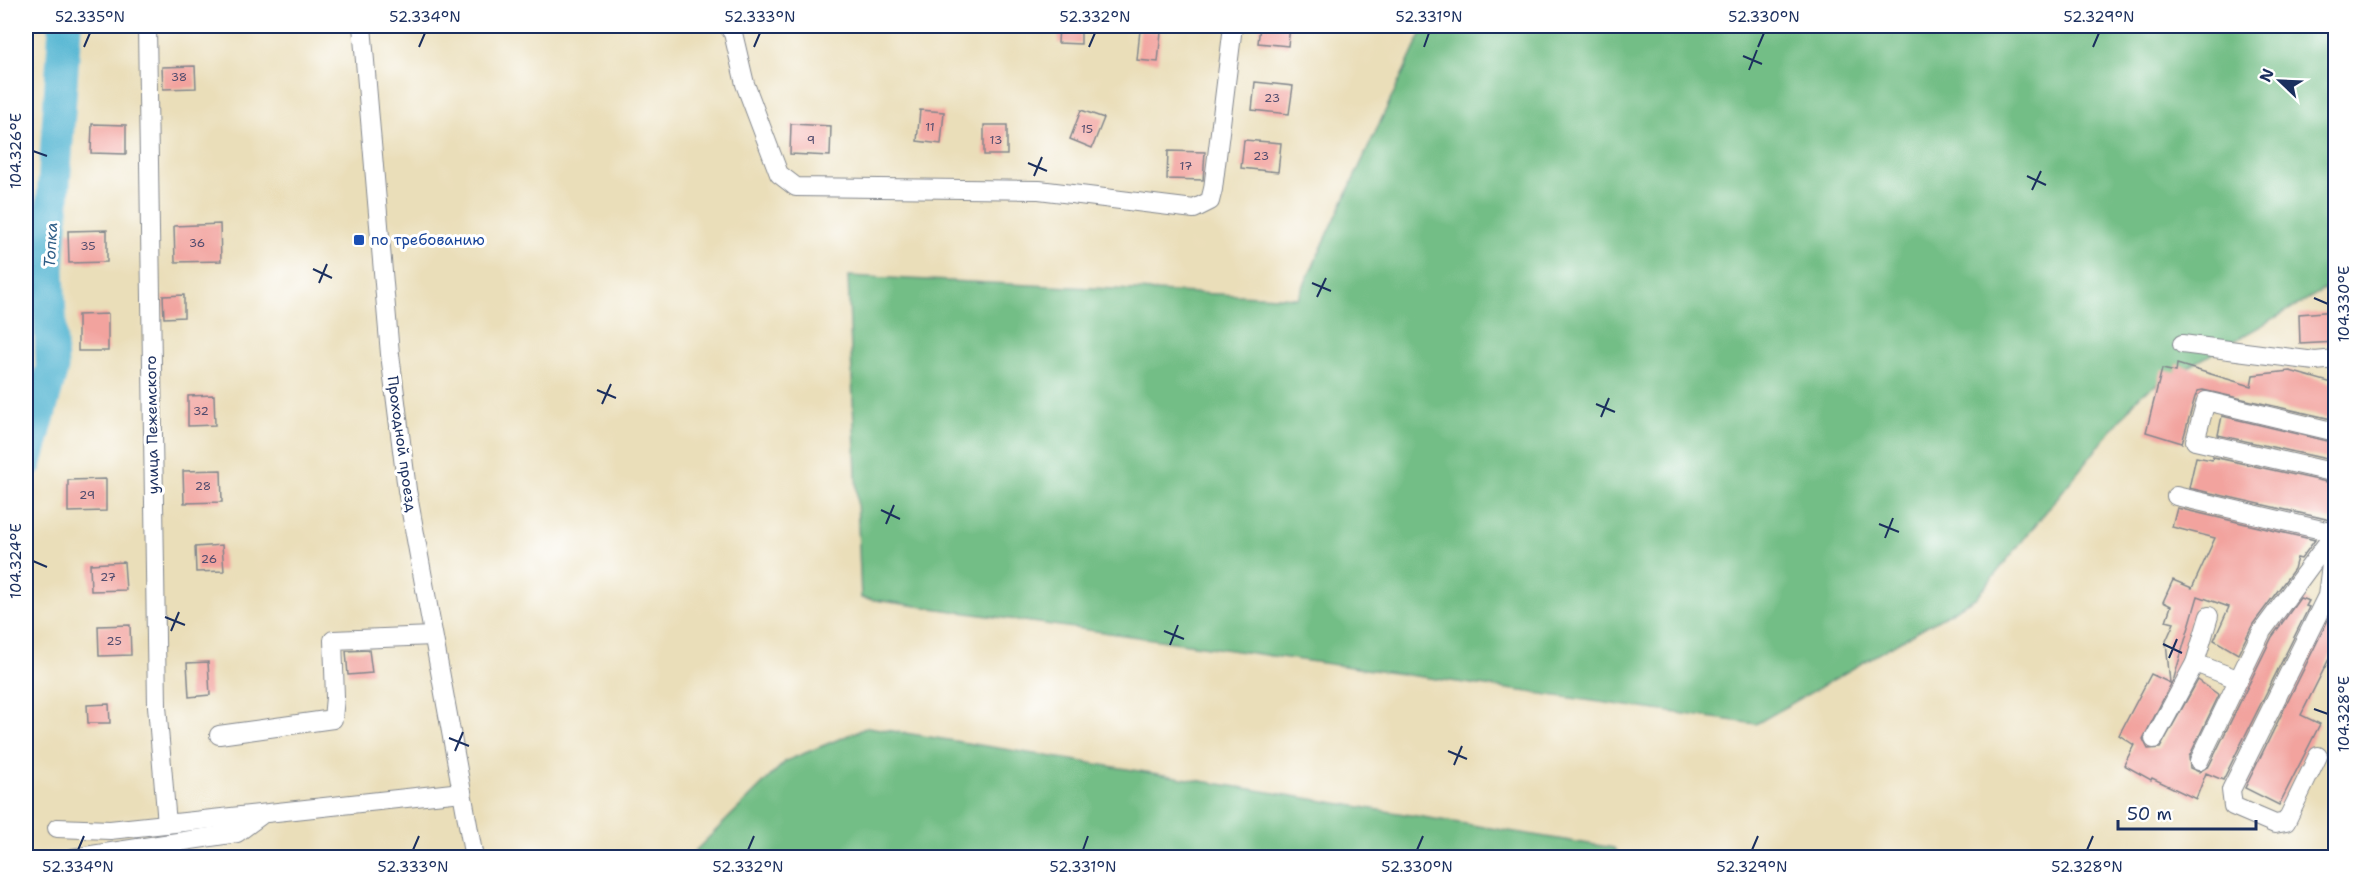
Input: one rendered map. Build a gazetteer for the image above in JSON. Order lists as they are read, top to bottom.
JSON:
{
  "streets": {
    "street": ["улица Пежемского", "Проходной проезд"]
  },
  "water": ["Топка"],
  "places": {
    "transit": ["по требованию"]
  },
  "house_numbers": [
    "38",
    "23",
    "11",
    "15",
    "9",
    "13",
    "23",
    "17",
    "36",
    "35",
    "32",
    "28",
    "29",
    "26",
    "27",
    "25"
  ],
  "scale_bar": "50 m",
  "north": "top left",
  "coordinates": [
    "52.335°N",
    "52.334°N",
    "52.333°N",
    "52.332°N",
    "52.331°N",
    "52.330°N",
    "52.329°N",
    "104.326°E",
    "104.330°E",
    "104.324°E",
    "104.328°E",
    "52.328°N"
  ]
}
